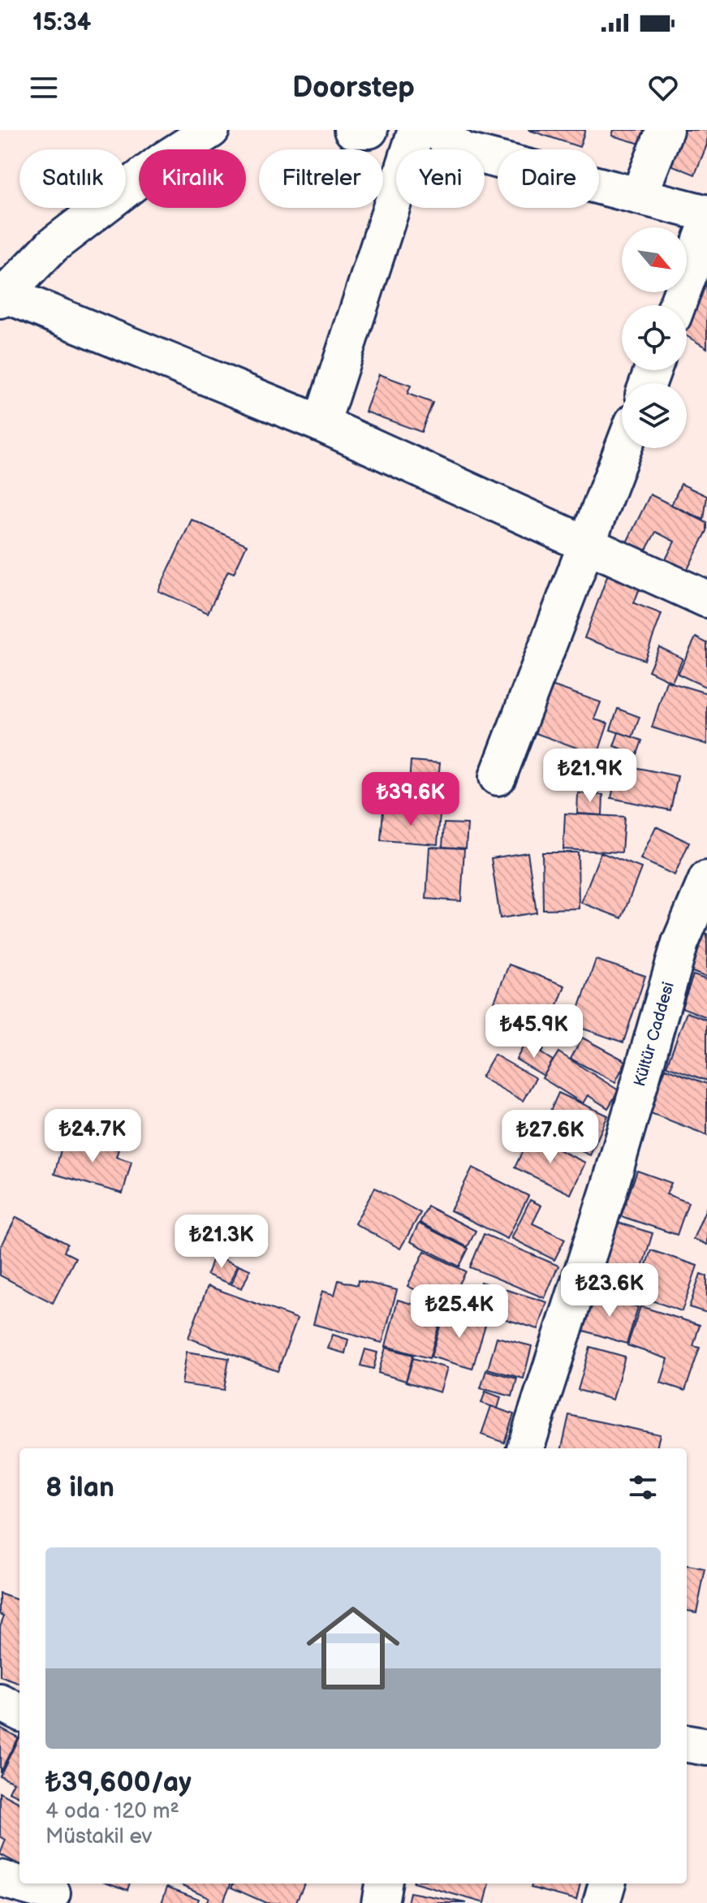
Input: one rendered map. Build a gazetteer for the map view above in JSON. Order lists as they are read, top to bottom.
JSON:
{
  "streets": {
    "street": ["Kültür Caddesi"]
  },
  "north": "bottom right",
  "page": {
    "status": "15:34",
    "header": "Doorstep",
    "chip": [
      "Satılık",
      "Kiralık",
      "Filtreler",
      "Yeni",
      "Daire"
    ],
    "price": [
      "₺21.9K",
      "₺39.6K",
      "₺45.9K",
      "₺24.7K",
      "₺27.6K",
      "₺21.3K",
      "₺23.6K",
      "₺25.4K"
    ],
    "heading": "8 ilan",
    "list": [
      {
        "name": "₺39,600/ay",
        "note": "4 oda · 120 m² · Müstakil ev"
      }
    ]
  }
}
